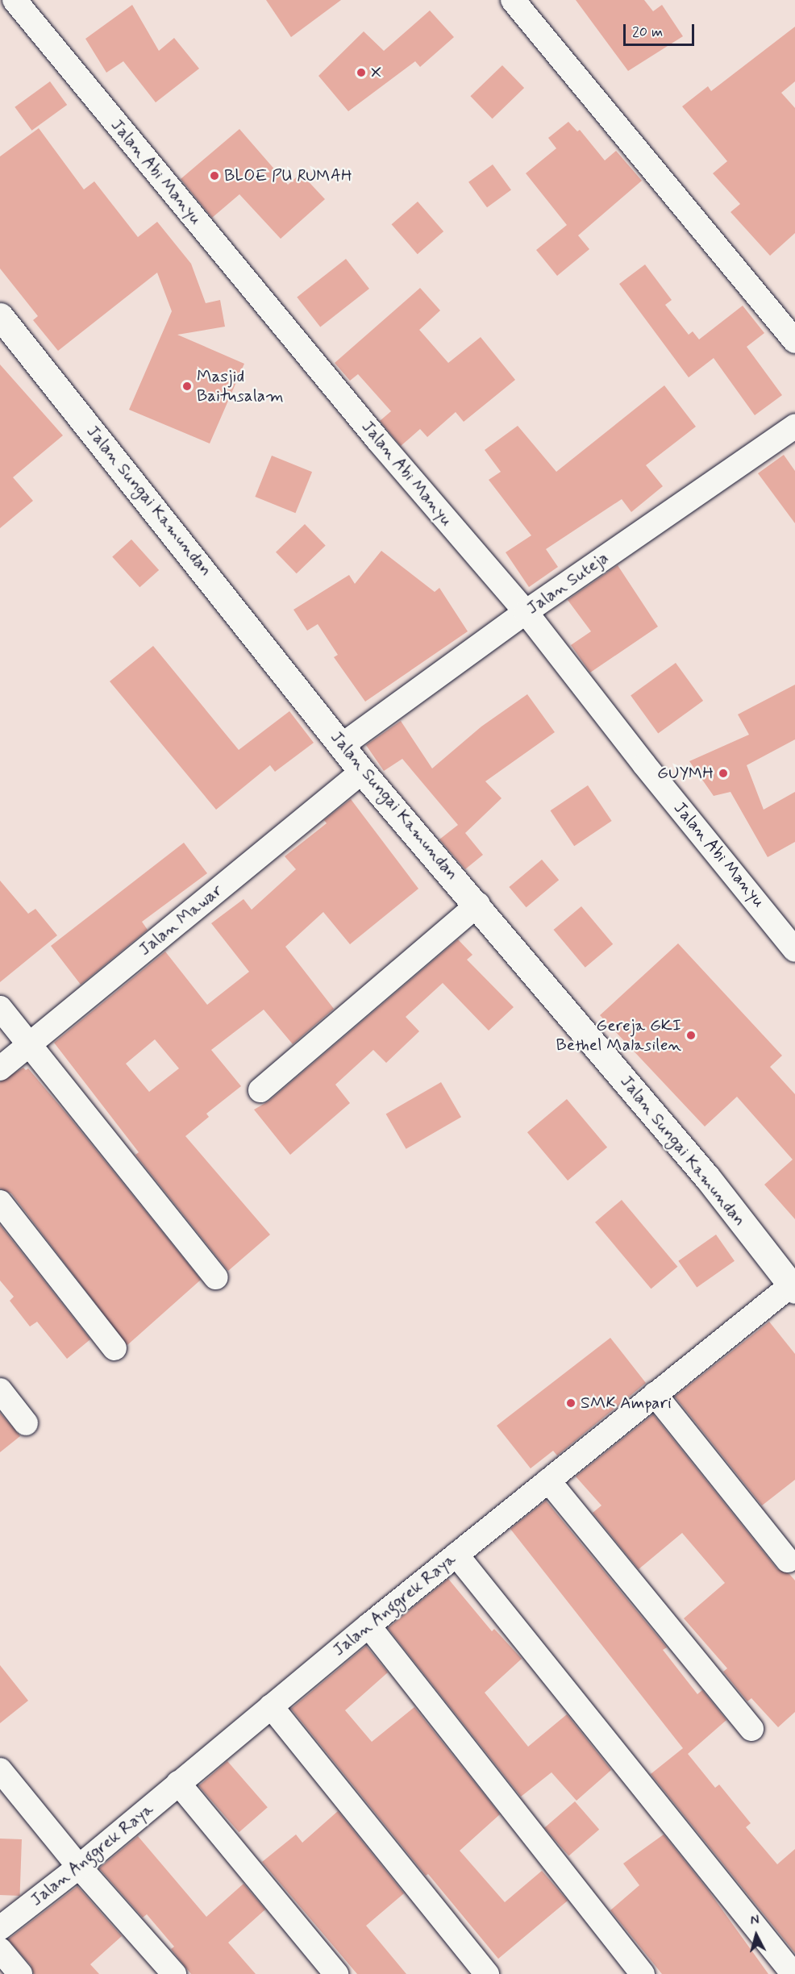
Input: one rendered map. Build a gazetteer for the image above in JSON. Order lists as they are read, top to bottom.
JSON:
{
  "streets": {
    "main road": ["Jalan Sungai Kamundan"],
    "street": [
      "Jalan Abi Manyu",
      "Jalan Suteja",
      "Jalan Mawar",
      "Jalan Anggrek Raya"
    ]
  },
  "crossings": [
    ["Jalan Abi Manyu", "Jalan Suteja"],
    ["Jalan Sungai Kamundan", "Jalan Suteja"],
    ["Jalan Sungai Kamundan", "Jalan Mawar"],
    ["Jalan Sungai Kamundan", "Jalan Anggrek Raya"]
  ],
  "places": [
    "X",
    "BLOE PU RUMAH",
    "Masjid Baitusalam",
    "GUYMH",
    "Gereja GKI Bethel Malasilen",
    "SMK Ampari"
  ],
  "scale_bar": "20 m",
  "north": "top"
}
